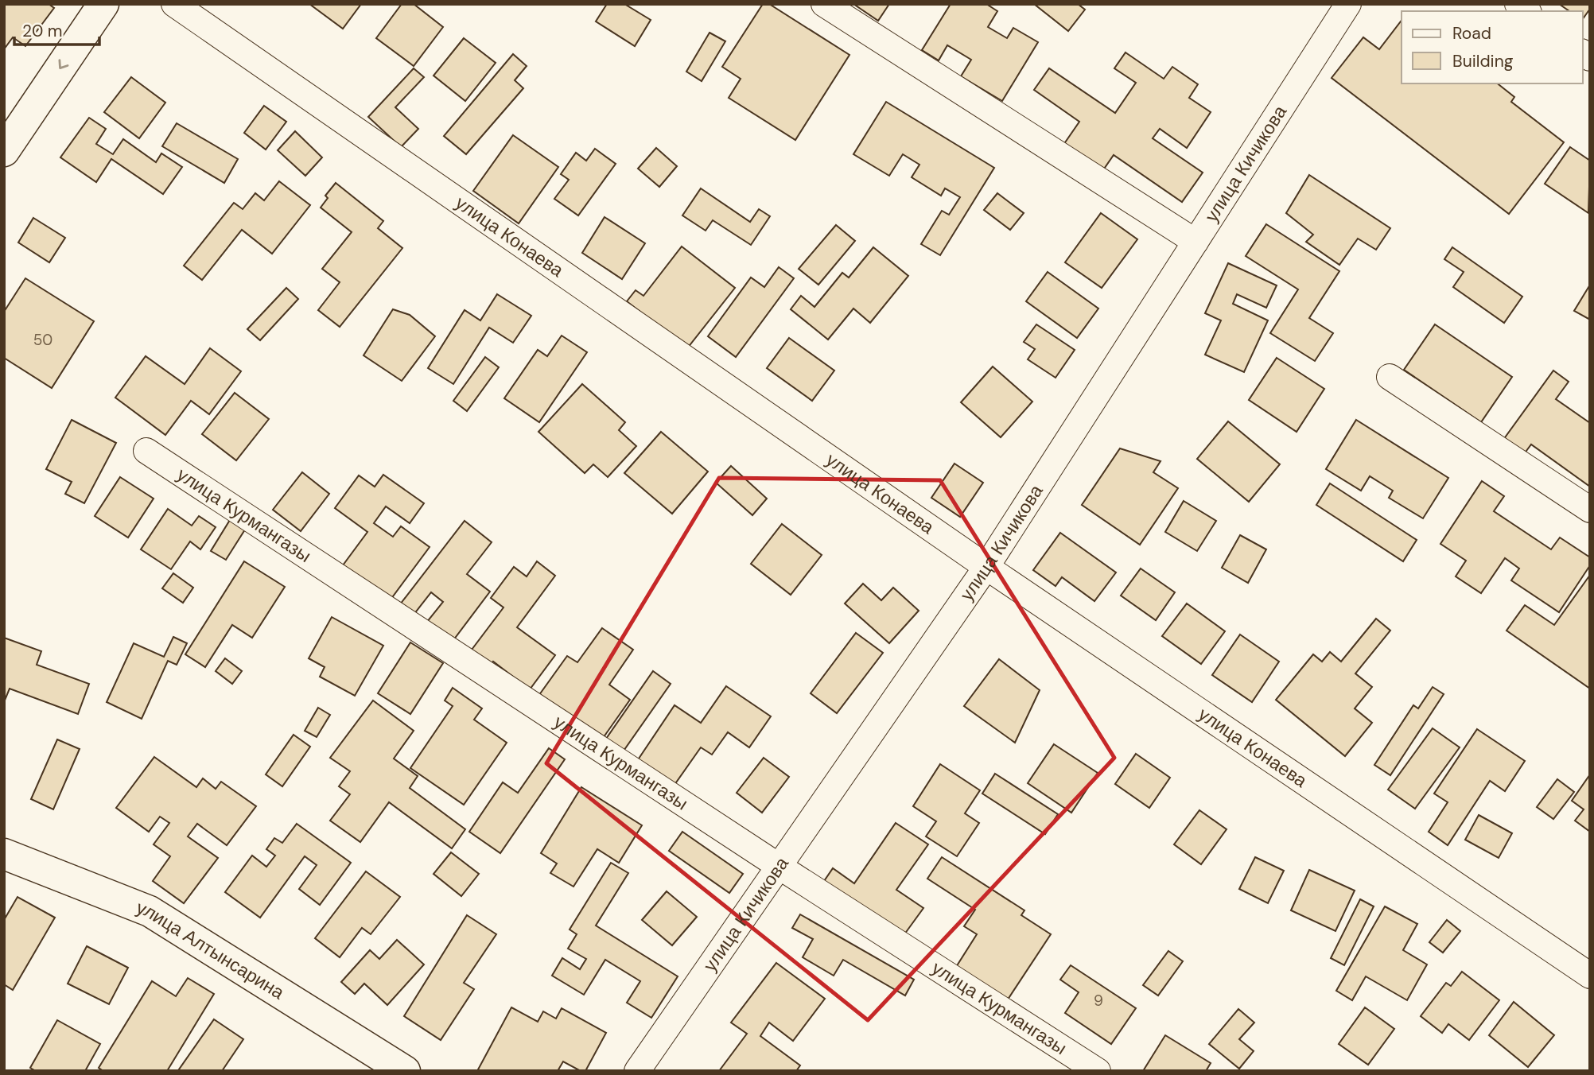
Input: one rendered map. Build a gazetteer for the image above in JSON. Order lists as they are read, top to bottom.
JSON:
{
  "streets": {
    "street": [
      "улица Кичикова",
      "улица Конаева",
      "улица Курмангазы",
      "улица Алтынсарина"
    ]
  },
  "crossings": [
    ["улица Кичикова", "улица Конаева"],
    ["улица Кичикова", "улица Курмангазы"]
  ],
  "house_numbers": ["50", "9"],
  "legend": ["Road", "Building"],
  "scale_bar": "20 m"
}
